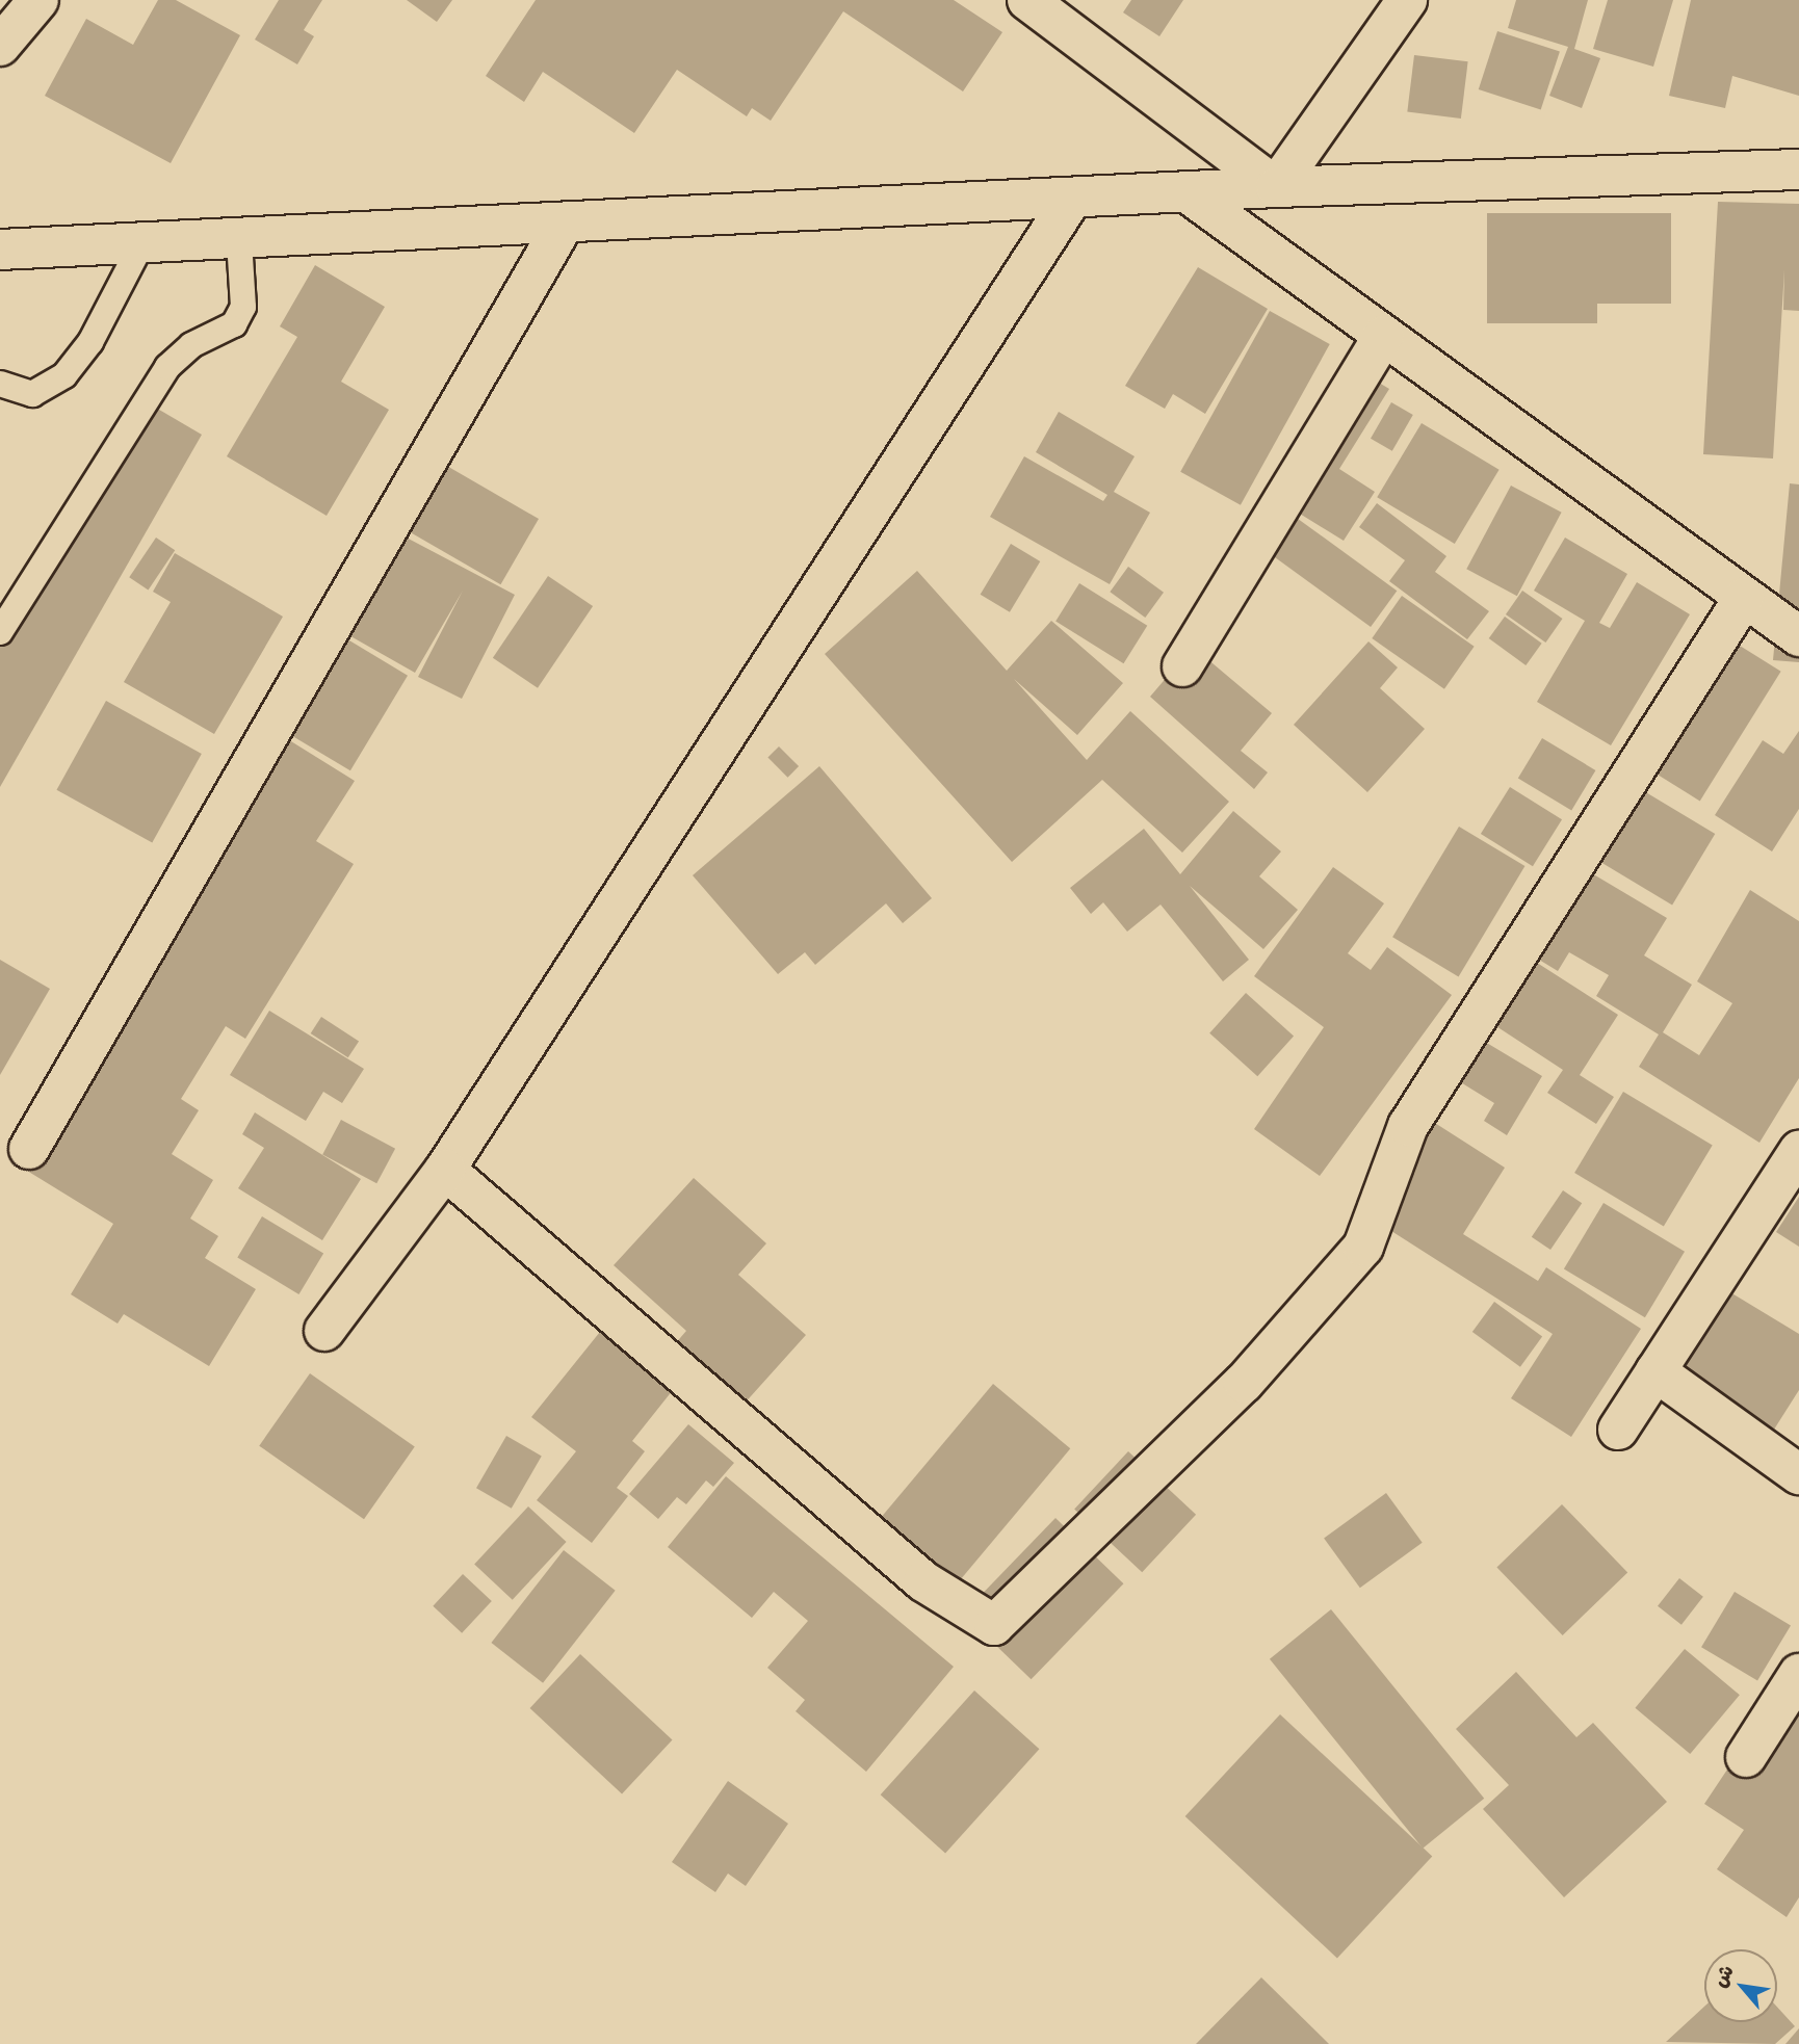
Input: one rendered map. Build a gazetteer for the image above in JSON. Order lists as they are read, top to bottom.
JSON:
{
  "north": "top left"
}
